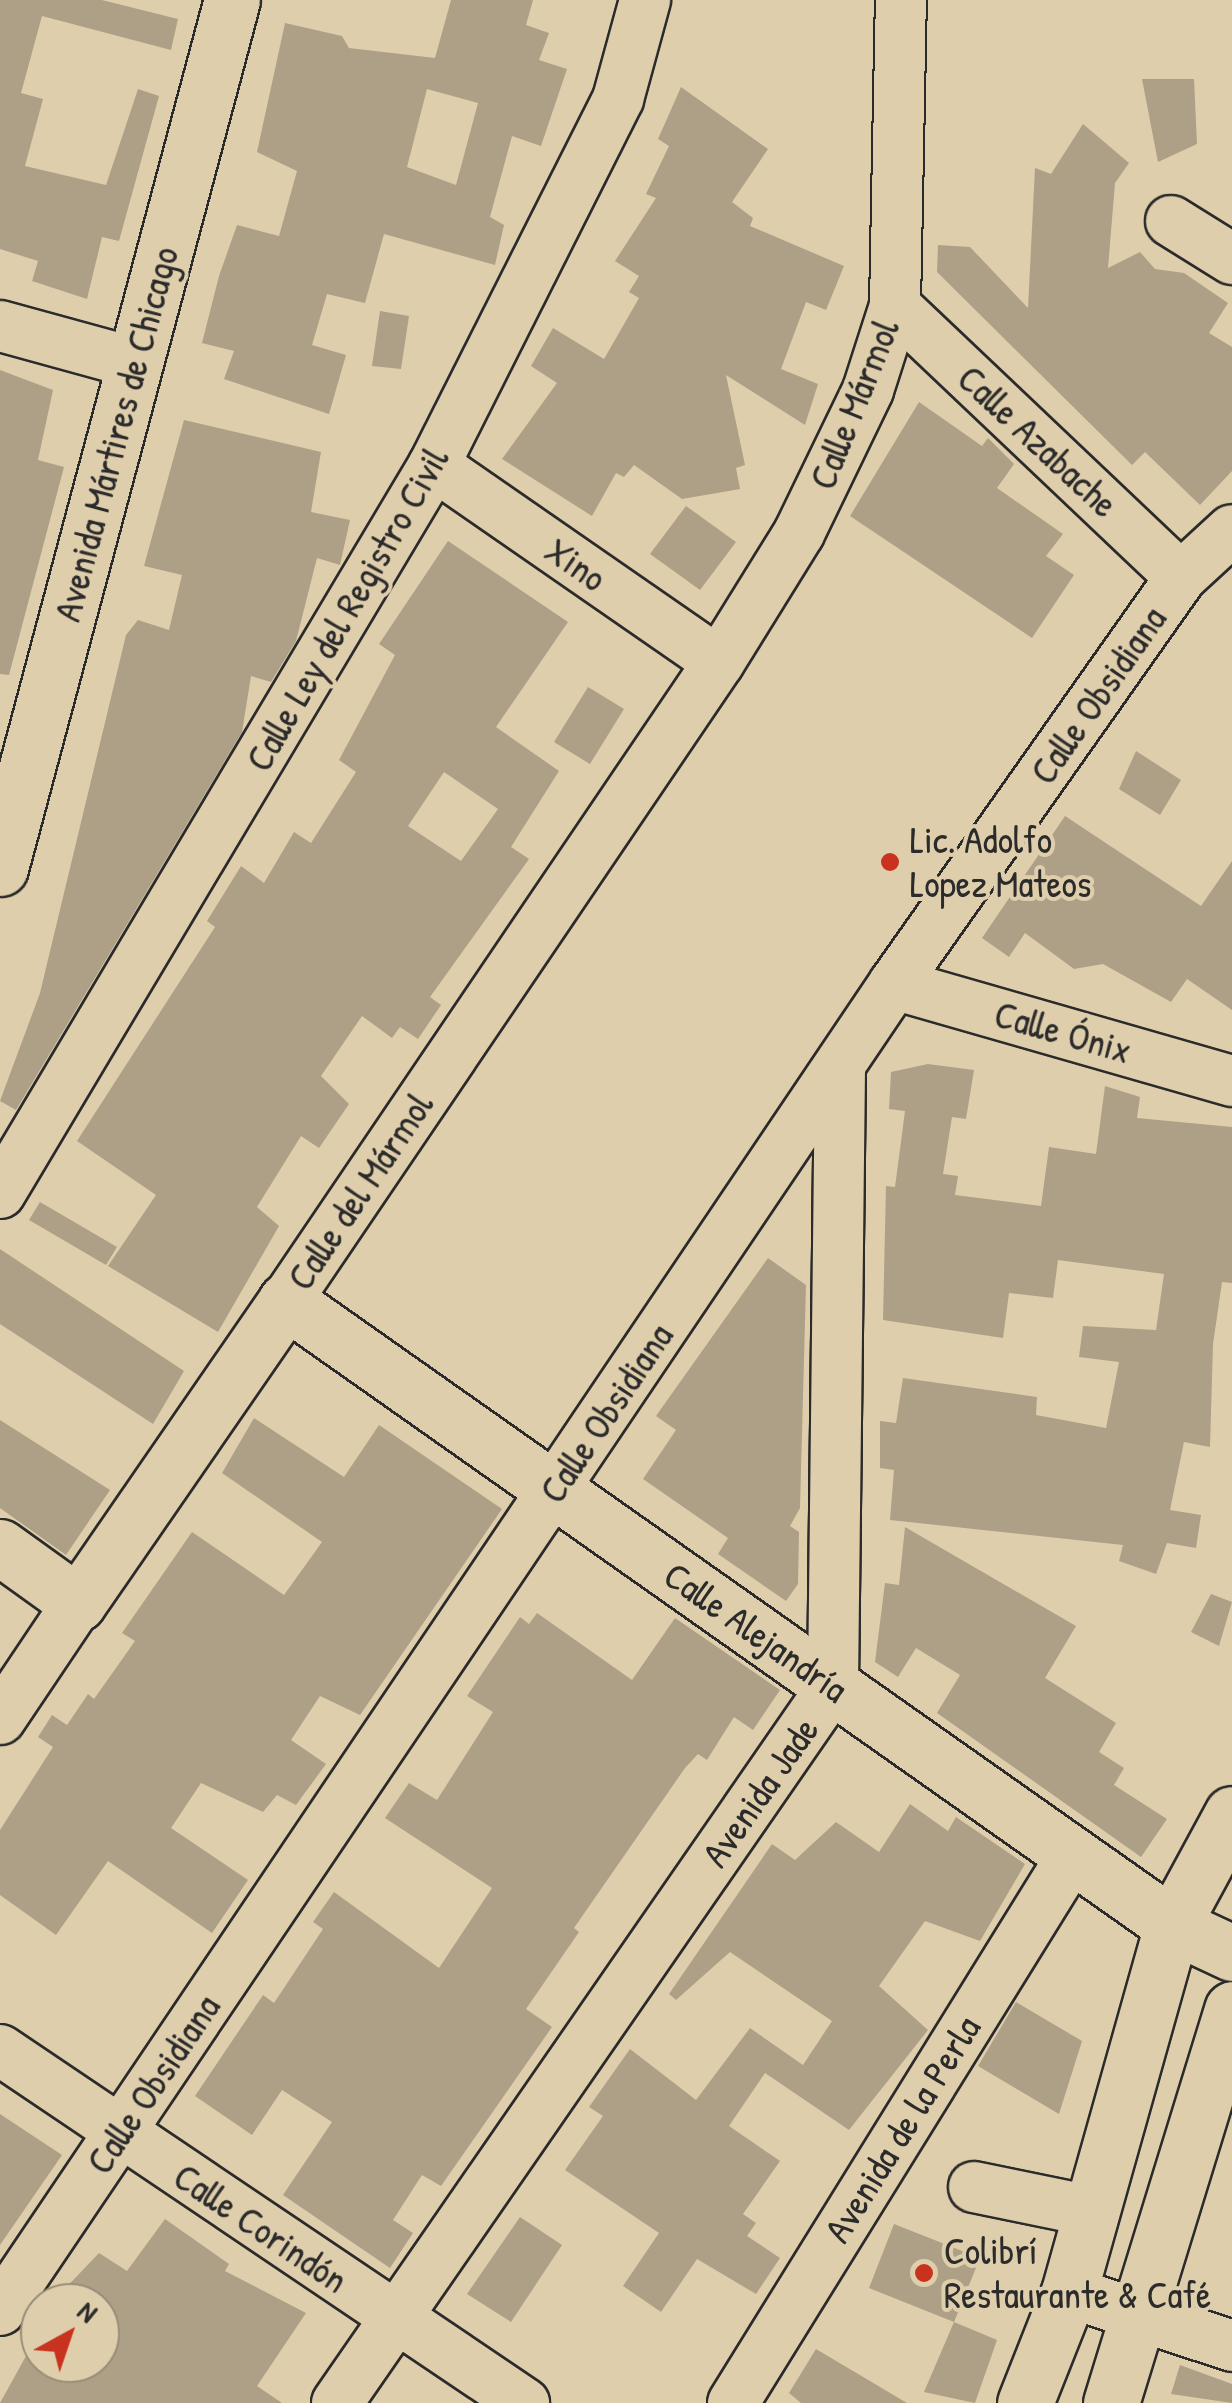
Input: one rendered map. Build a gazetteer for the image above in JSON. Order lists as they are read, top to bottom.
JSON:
{
  "streets": {
    "main road": ["Avenida Mártires de Chicago", "Calle del Mármol", "Calle Alejandría"],
    "street": [
      "Calle Mármol",
      "Calle Azabache",
      "Xino",
      "Calle Ley del Registro Civil",
      "Calle Obsidiana",
      "Calle Ónix",
      "Avenida Jade",
      "Avenida de la Perla",
      "Calle Corindón"
    ]
  },
  "crossings": [
    ["Calle Mármol", "Calle Azabache"],
    ["Calle Mármol", "Xino"],
    ["Calle Mármol", "Calle del Mármol"],
    ["Calle Azabache", "Calle Obsidiana"],
    ["Xino", "Calle Ley del Registro Civil"],
    ["Xino", "Calle del Mármol"],
    ["Calle Obsidiana", "Calle Ónix"],
    ["Calle Obsidiana", "Calle Alejandría"],
    ["Calle Obsidiana", "Avenida Jade"],
    ["Calle Obsidiana", "Calle Corindón"],
    ["Calle del Mármol", "Calle Alejandría"],
    ["Calle Alejandría", "Avenida Jade"],
    ["Calle Alejandría", "Avenida de la Perla"],
    ["Avenida Jade", "Calle Corindón"]
  ],
  "places": ["Lic. Adolfo Lopez Mateos", "Colibrí Restaurante & Café"],
  "north": "top right"
}
